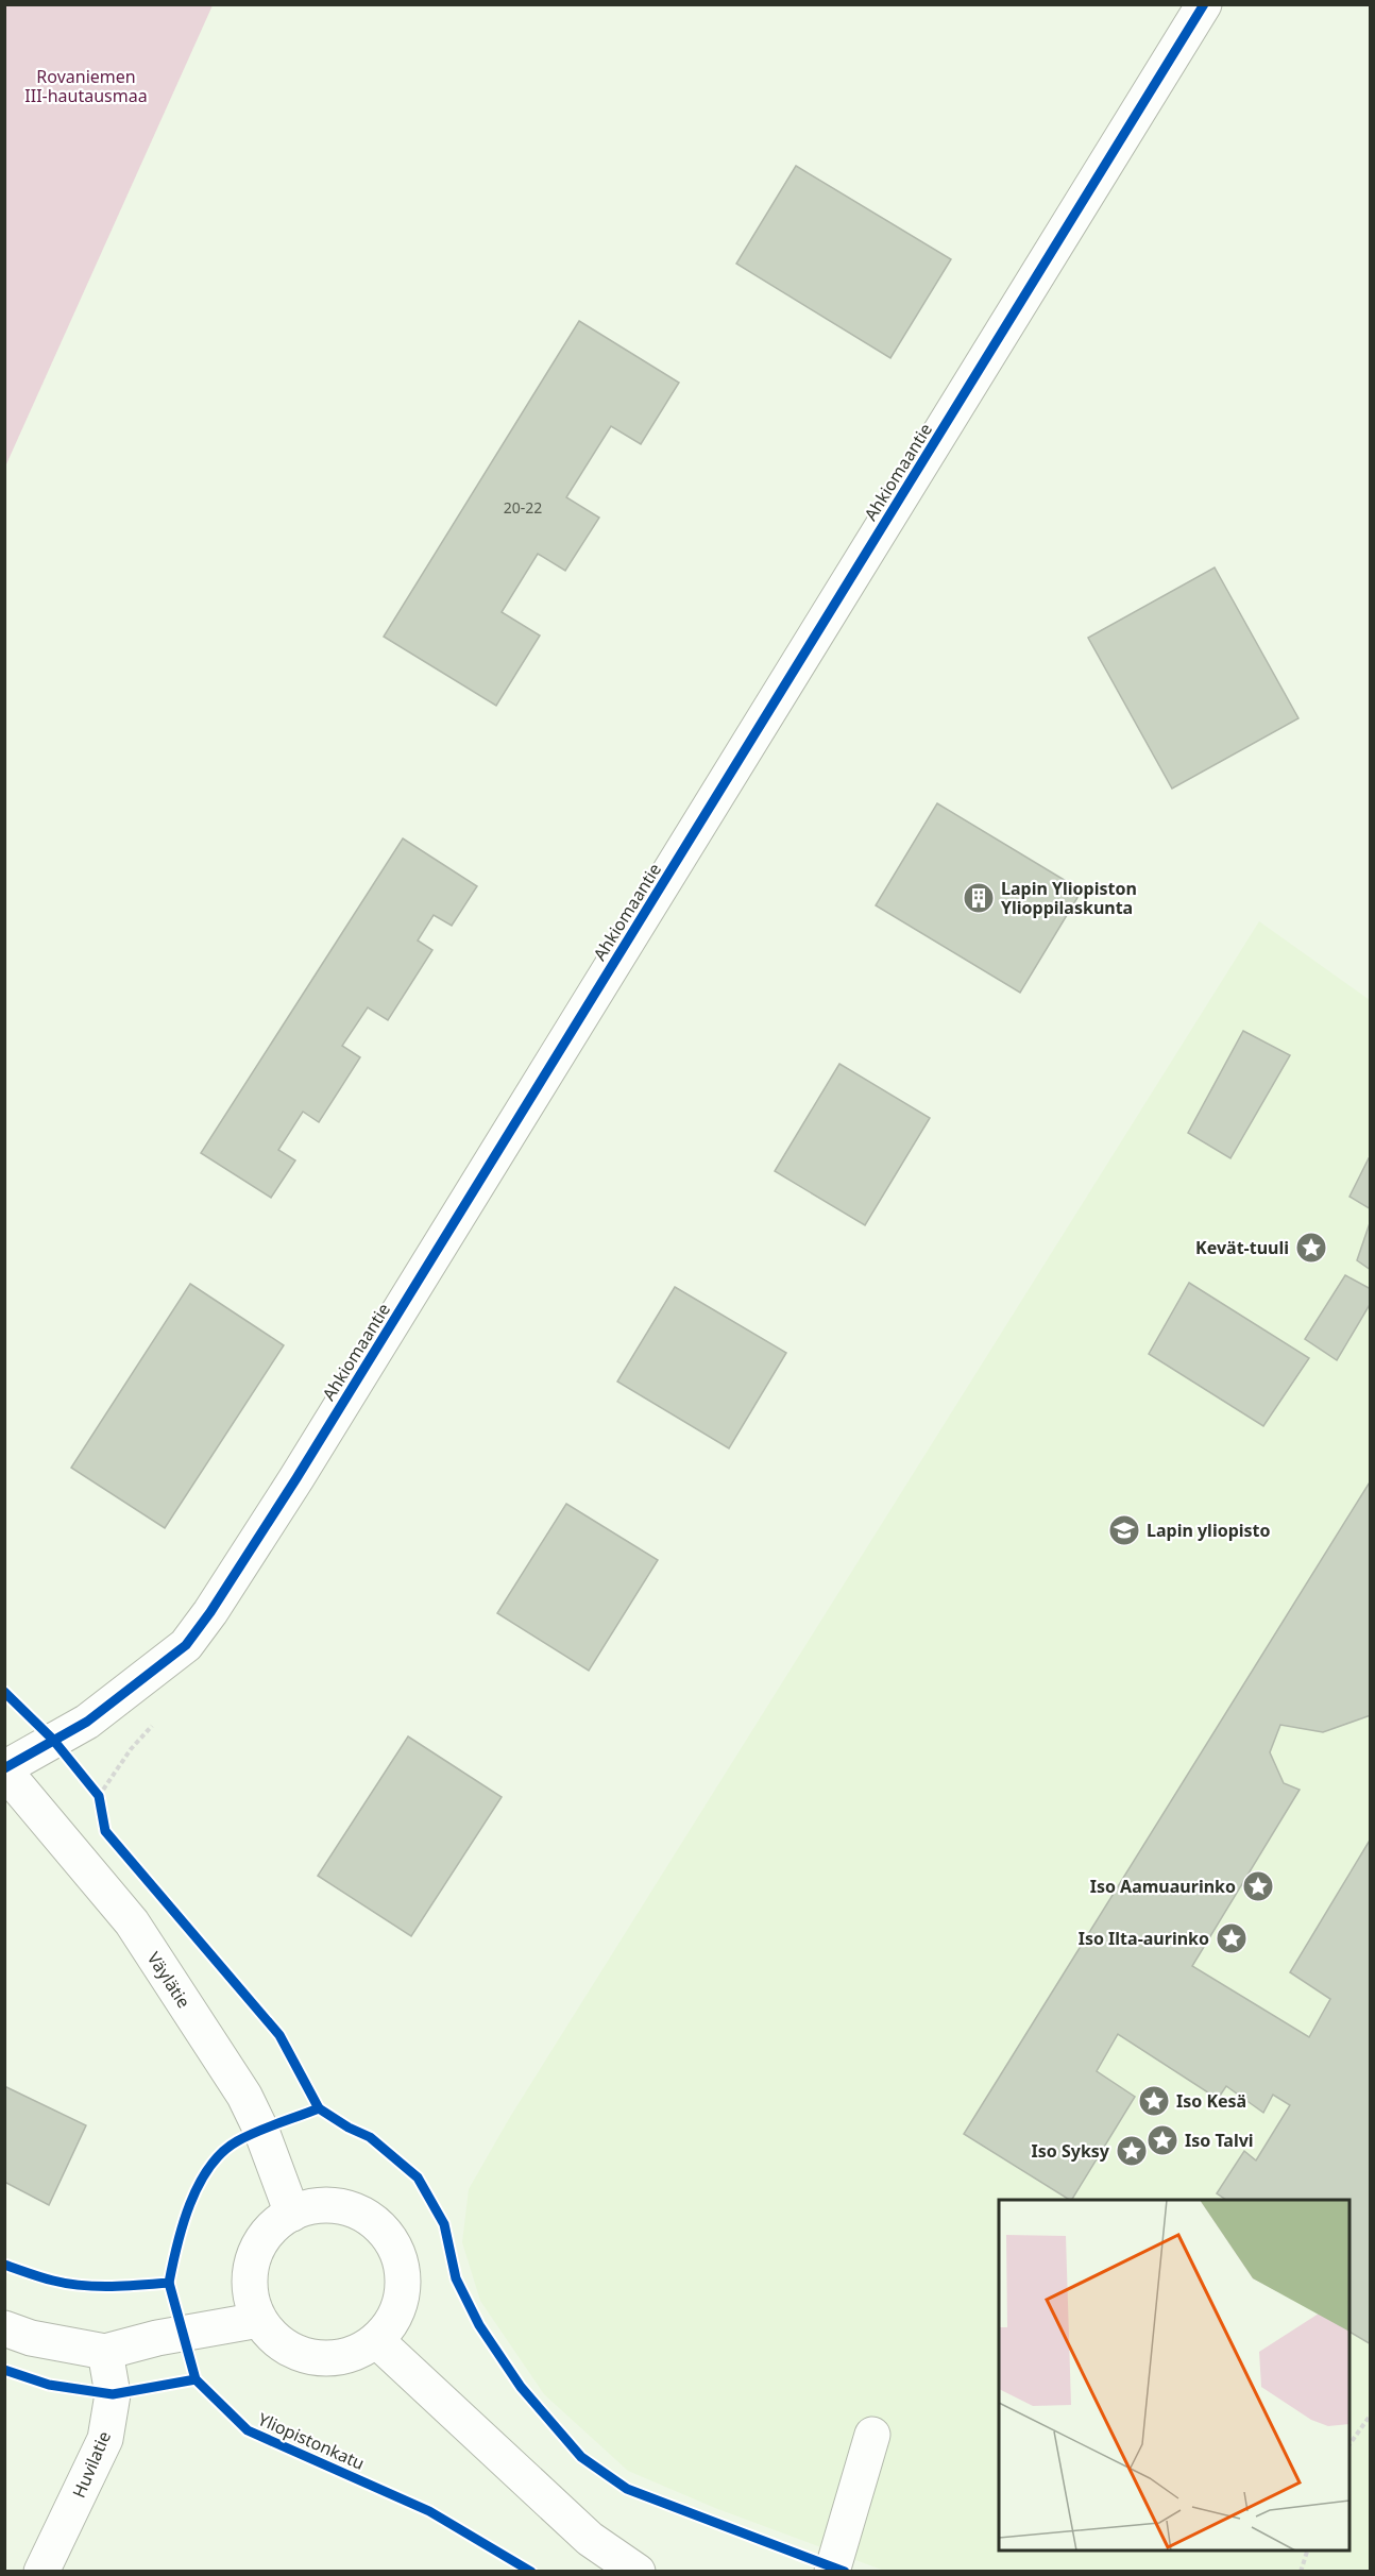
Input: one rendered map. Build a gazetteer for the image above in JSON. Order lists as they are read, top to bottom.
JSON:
{
  "streets": {
    "street": ["Ahkiomaantie", "Väylätie", "Huvilatie"],
    "cycle path": ["Yliopistonkatu"]
  },
  "crossings": [
    ["Ahkiomaantie", "Väylätie"]
  ],
  "parks": ["Rovaniemen III-hautausmaa"],
  "places": {
    "building": ["Lapin Yliopiston Ylioppilaskunta"],
    "place": [
      "Kevät-tuuli",
      "Iso Aamuaurinko",
      "Iso Ilta-aurinko",
      "Iso Kesä",
      "Iso Talvi",
      "Iso Syksy"
    ],
    "school or university": ["Lapin yliopisto"]
  },
  "house_numbers": ["20-22"]
}
